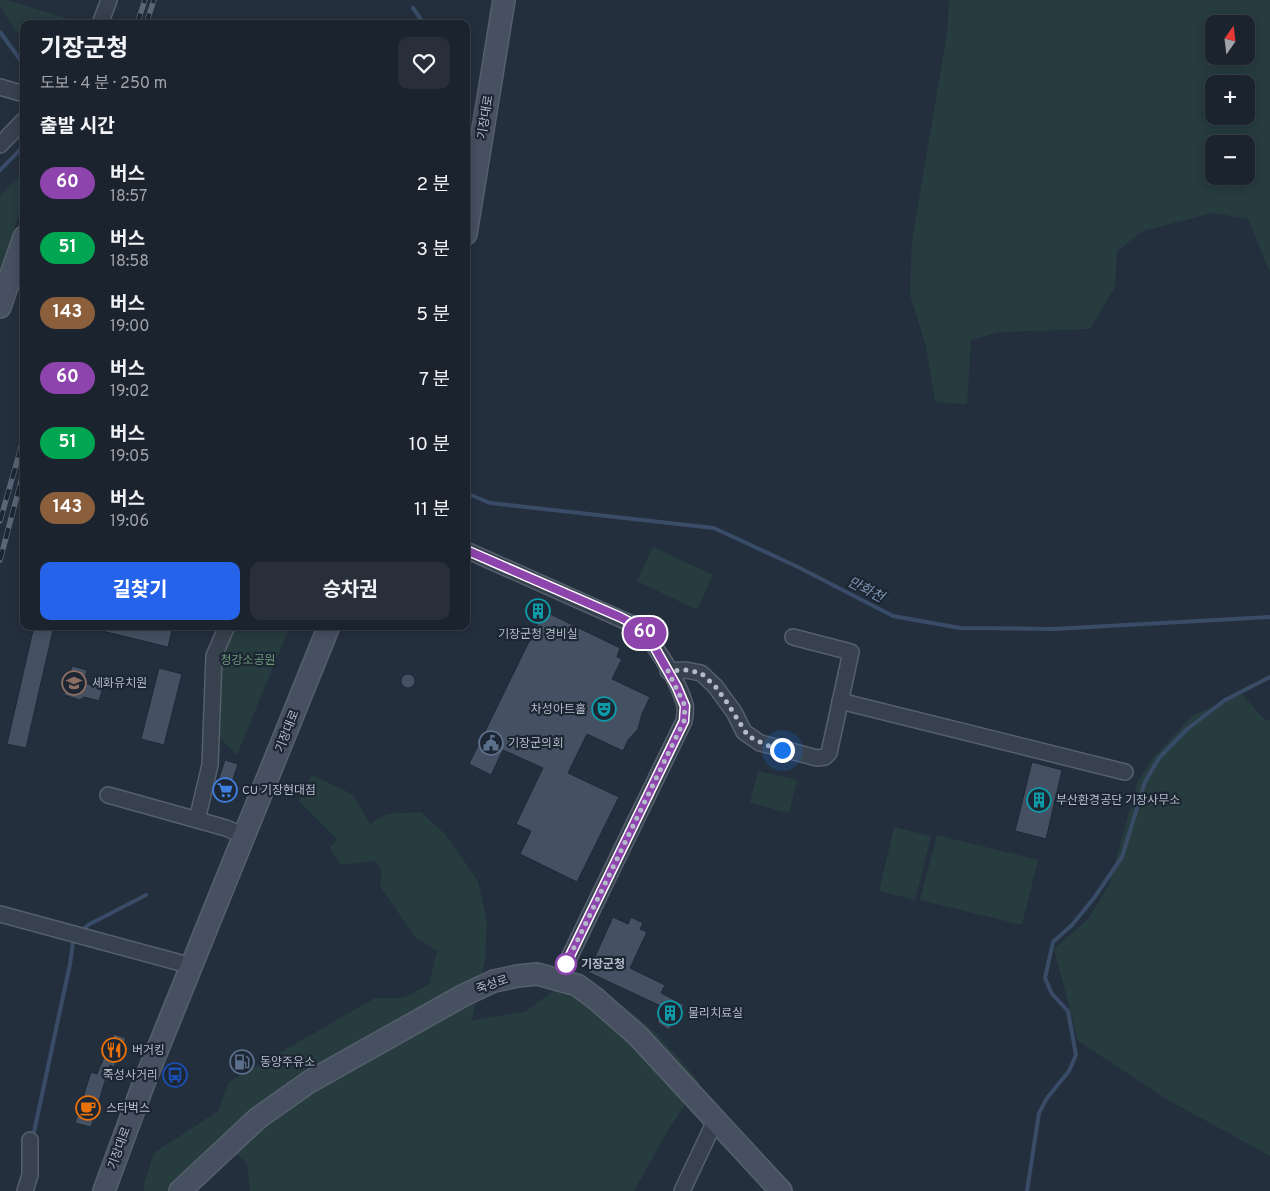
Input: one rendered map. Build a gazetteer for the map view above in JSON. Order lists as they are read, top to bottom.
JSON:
{
  "streets": {
    "main road": ["기장대로", "죽성로"]
  },
  "water": ["만화천"],
  "parks": ["청강소공원"],
  "places": {
    "building": ["기장군청 경비실", "부산환경공단 기장사무소", "물리치료실"],
    "school or university": ["세화유치원"],
    "theatre": ["차성아트홀"],
    "public building": ["기장군의회"],
    "supermarket": ["CU 기장현대점"],
    "other": ["기장군청"],
    "restaurant": ["버거킹"],
    "fuel station": ["동양주유소"],
    "bus stop": ["죽성사거리"],
    "cafe": ["스타벅스"]
  },
  "lines": ["bus line 60"],
  "north": "top",
  "page": {
    "on_map": "60",
    "map_buttons": ["+", "−"],
    "heading": [
      ["기장군청", "도보 · 4 분 · 250 m"],
      "출발 시간"
    ],
    "list": [
      {
        "mark": "60",
        "name": "버스",
        "note": "18:57",
        "value": "2 분"
      },
      {
        "mark": "51",
        "name": "버스",
        "note": "18:58",
        "value": "3 분"
      },
      {
        "mark": "143",
        "name": "버스",
        "note": "19:00",
        "value": "5 분"
      },
      {
        "mark": "60",
        "name": "버스",
        "note": "19:02",
        "value": "7 분"
      },
      {
        "mark": "51",
        "name": "버스",
        "note": "19:05",
        "value": "10 분"
      },
      {
        "mark": "143",
        "name": "버스",
        "note": "19:06",
        "value": "11 분"
      }
    ],
    "buttons": ["길찾기", "승차권"]
  }
}
